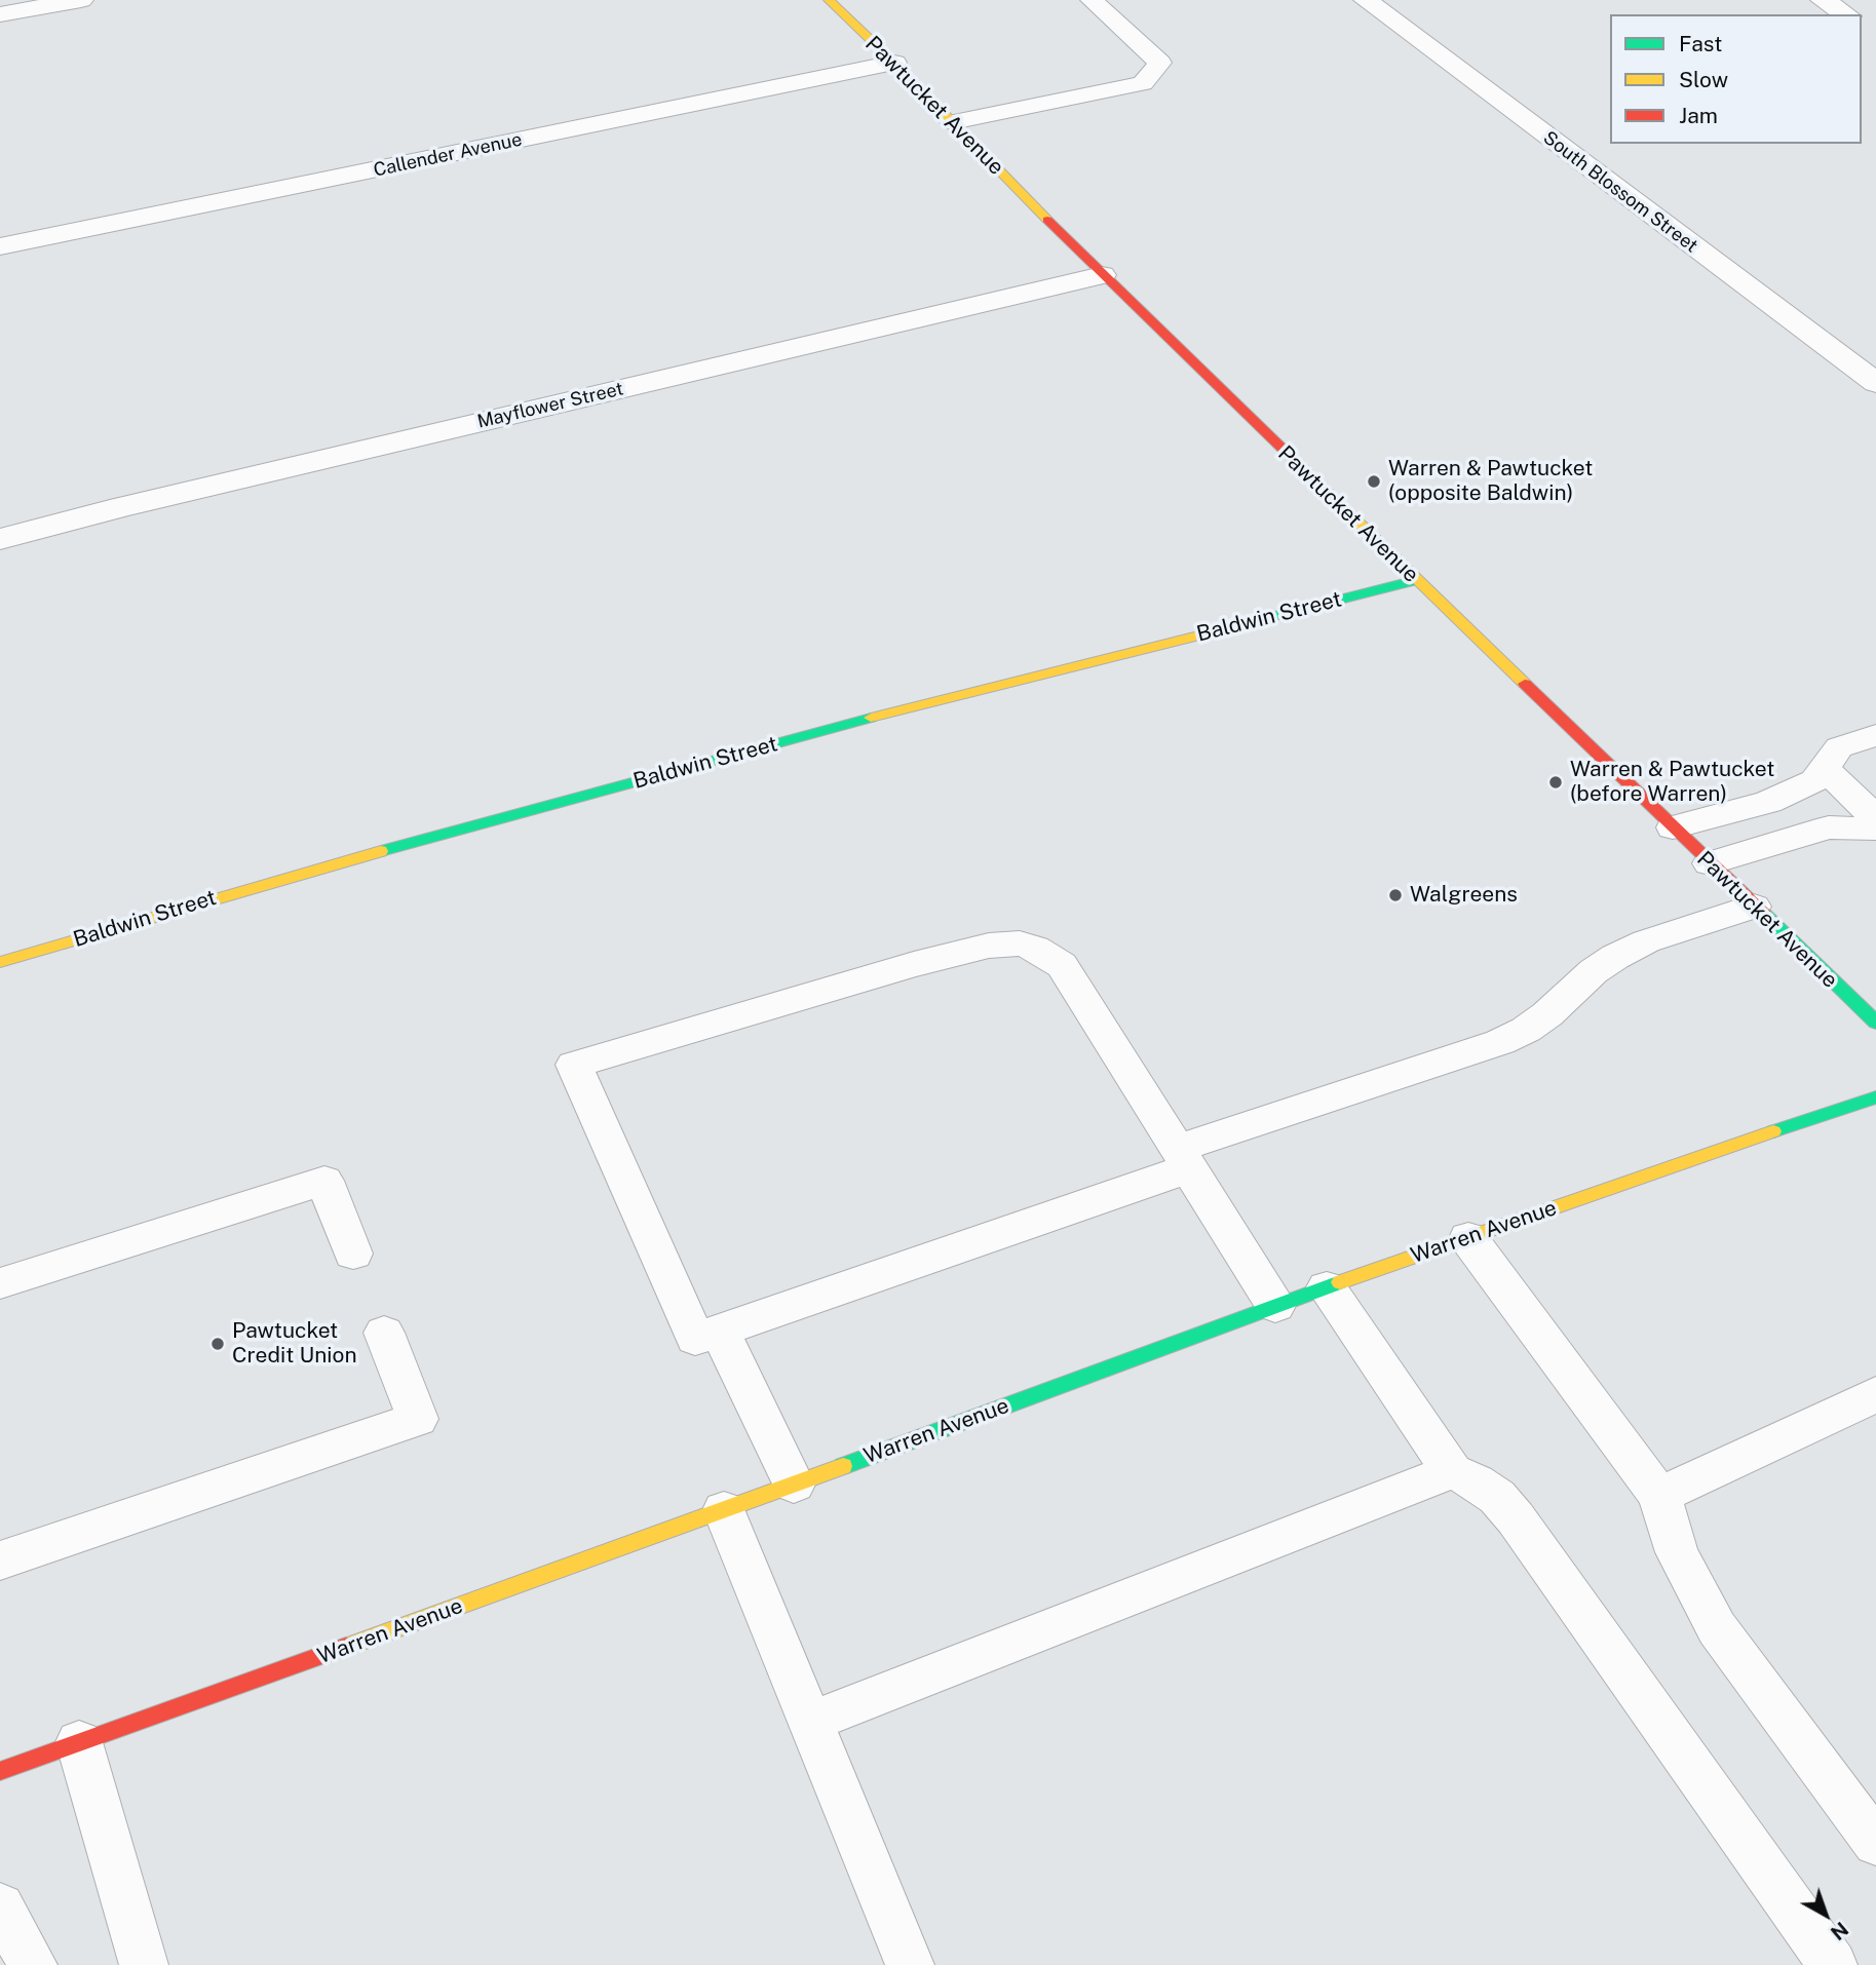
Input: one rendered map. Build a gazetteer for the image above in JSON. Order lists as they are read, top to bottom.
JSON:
{
  "streets": {
    "main road": ["Pawtucket Avenue", "Baldwin Street", "Warren Avenue"],
    "street": ["Callender Avenue", "South Blossom Street", "Mayflower Street"]
  },
  "crossings": [
    ["Pawtucket Avenue", "Callender Avenue"],
    ["Pawtucket Avenue", "Mayflower Street"],
    ["Pawtucket Avenue", "Baldwin Street"]
  ],
  "places": [
    "Warren & Pawtucket (opposite Baldwin)",
    "Warren & Pawtucket (before Warren)",
    "Walgreens",
    "Pawtucket Credit Union"
  ],
  "legend": ["Fast", "Slow", "Jam"],
  "north": "bottom right"
}
